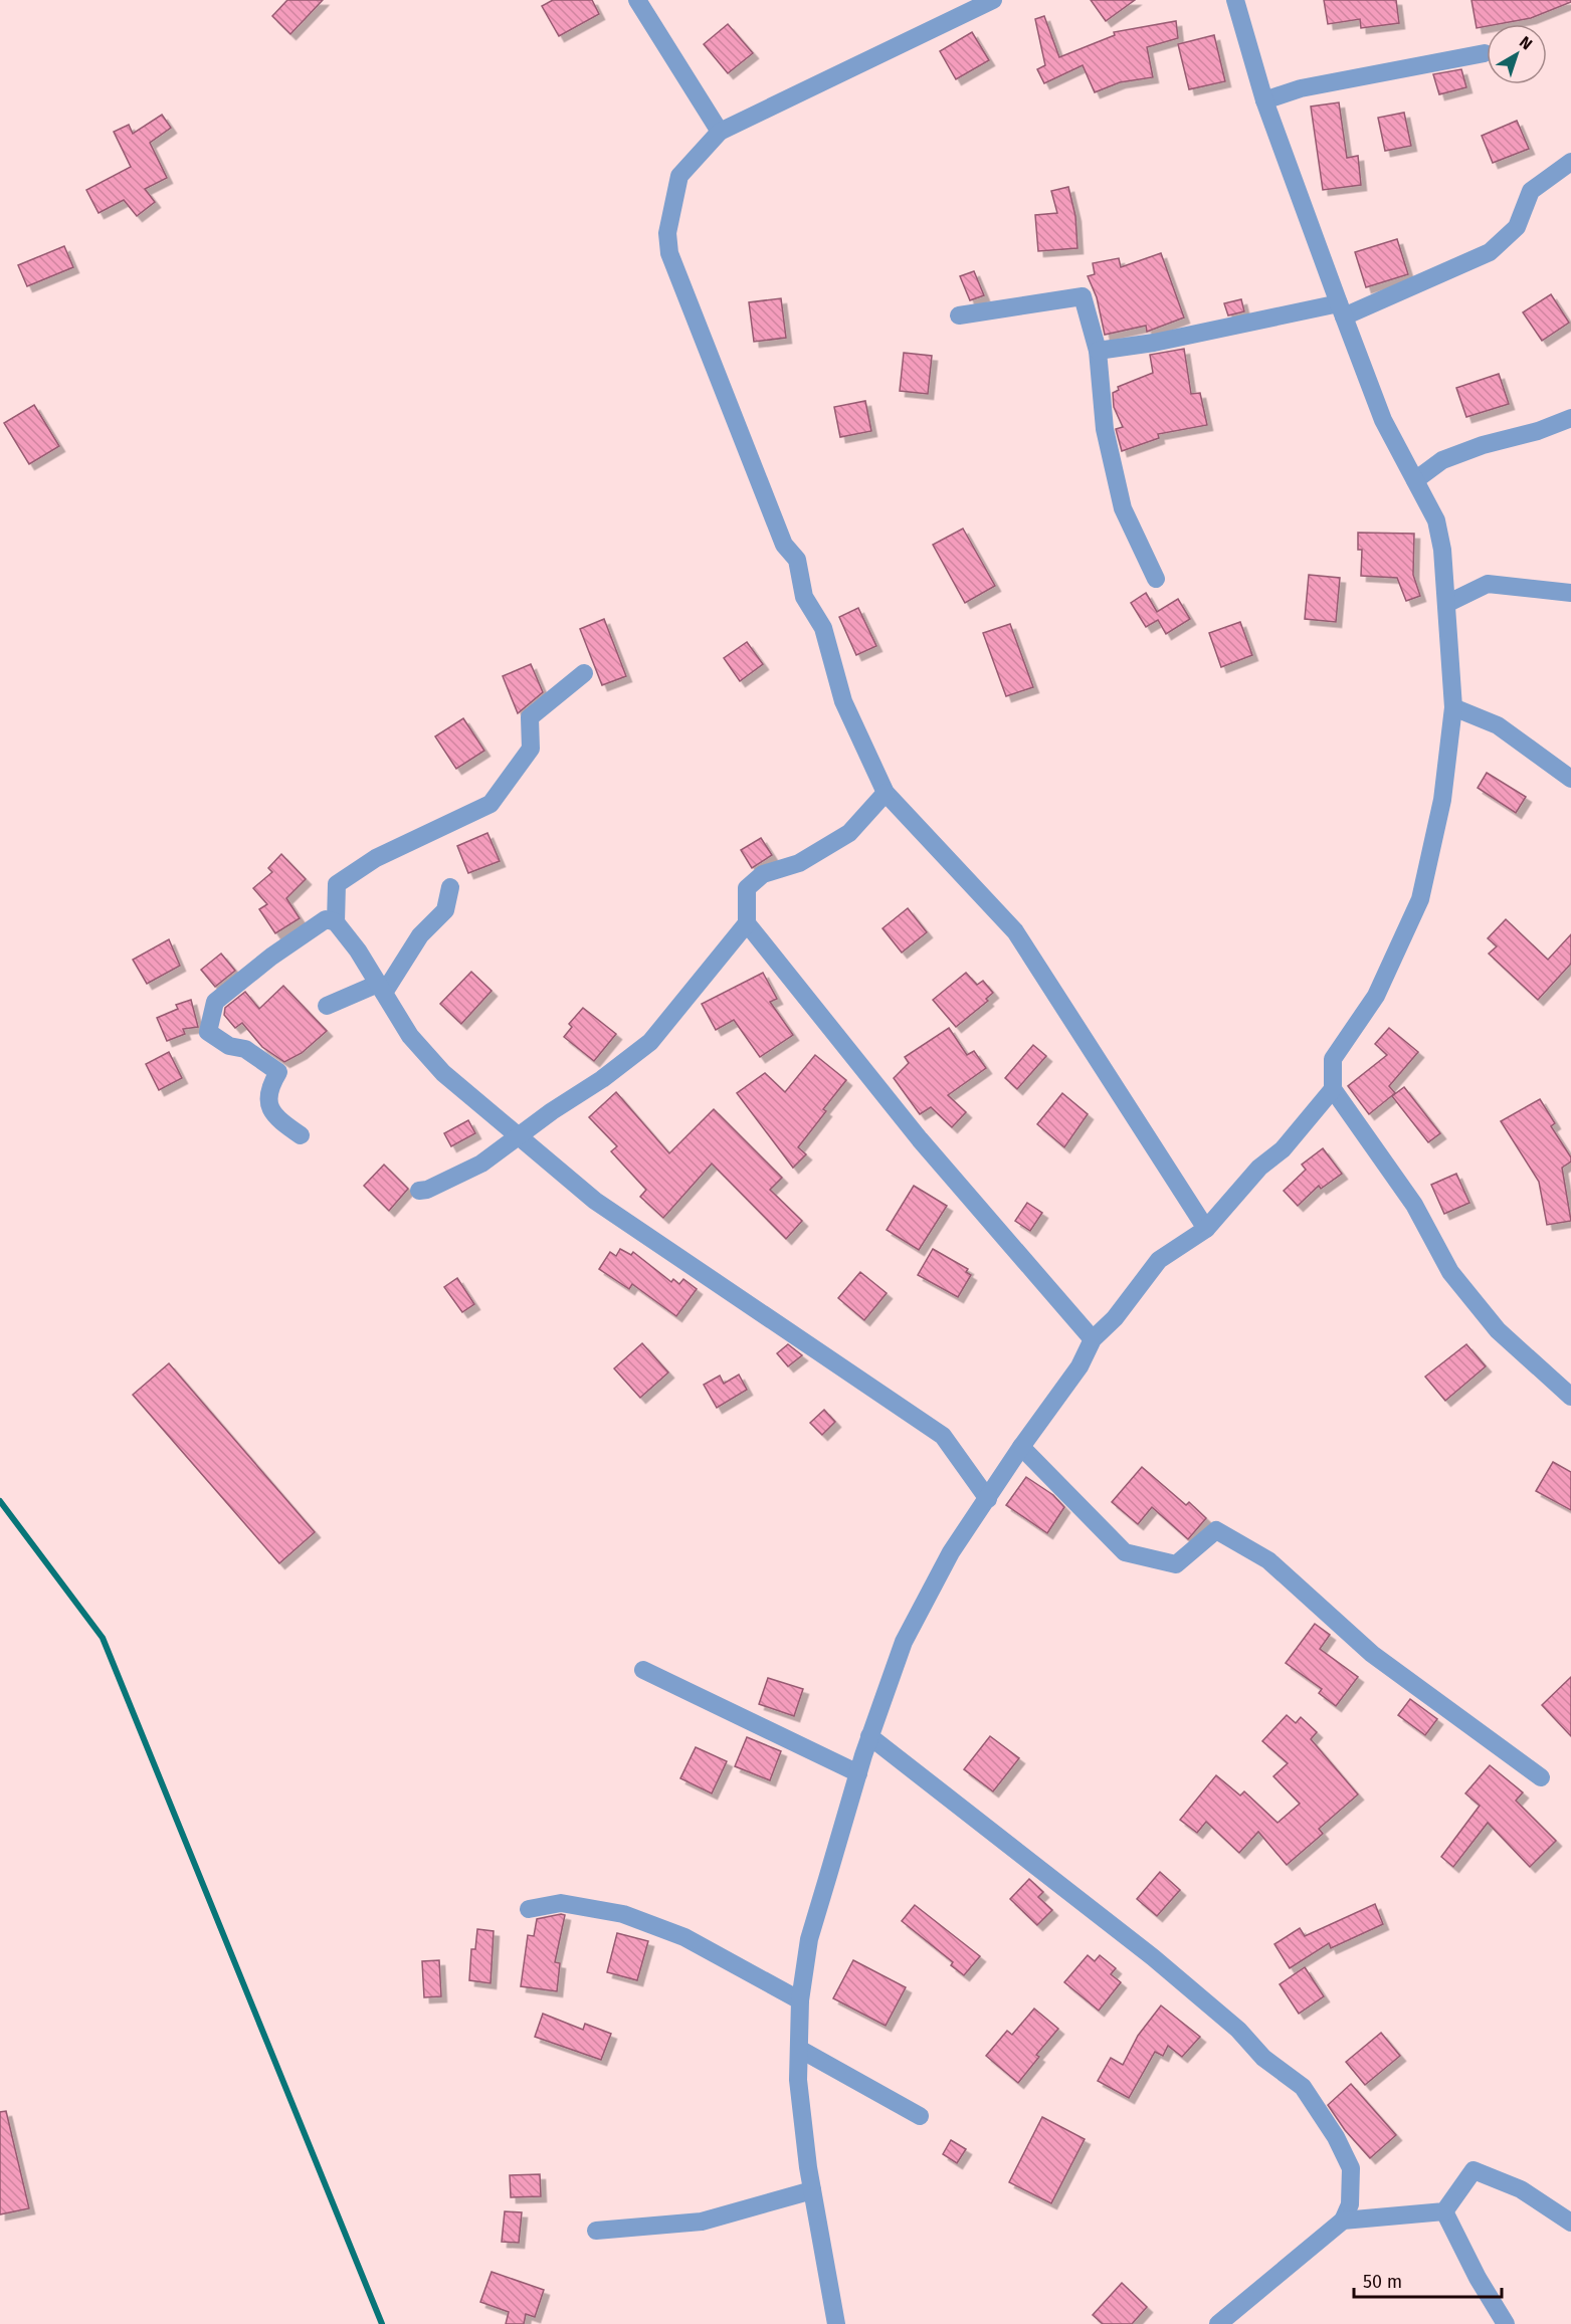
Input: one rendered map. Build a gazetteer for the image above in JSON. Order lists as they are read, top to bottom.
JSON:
{
  "scale_bar": "50 m",
  "north": "top right"
}
